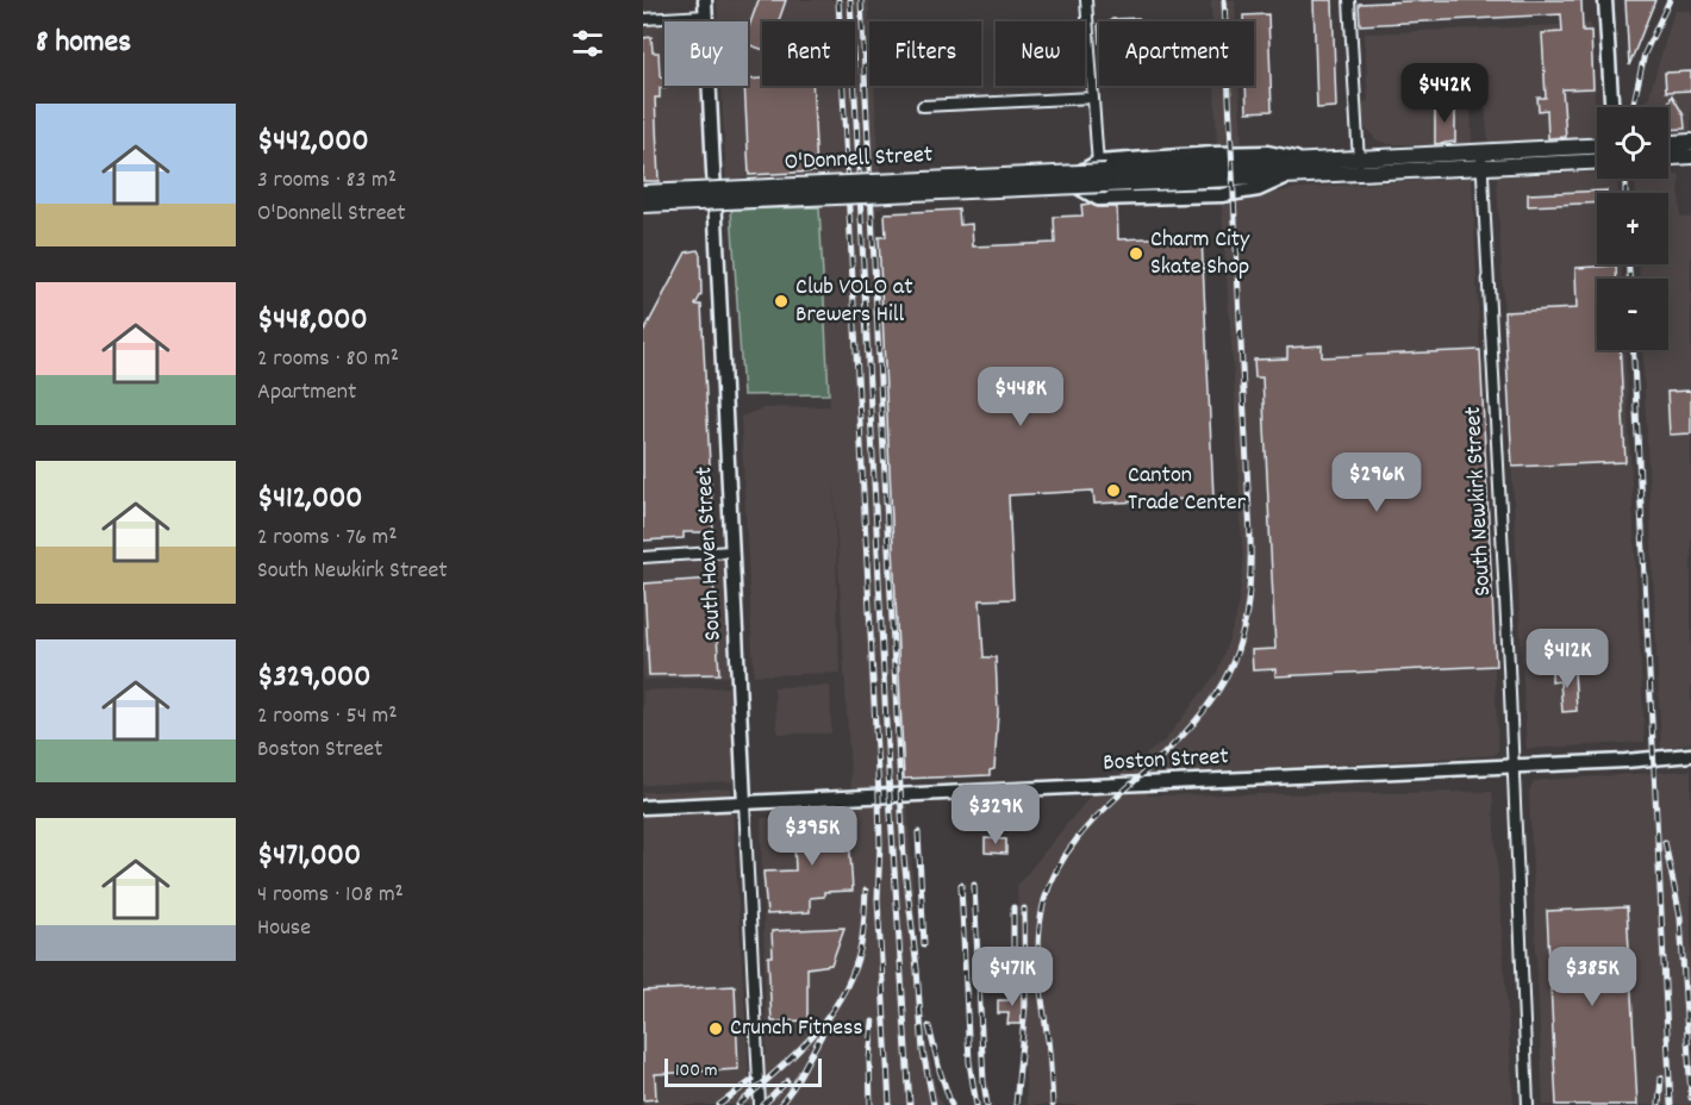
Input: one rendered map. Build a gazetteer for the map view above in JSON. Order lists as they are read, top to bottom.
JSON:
{
  "streets": {
    "main road": ["O'Donnell Street"],
    "street": ["South Newkirk Street", "South Haven Street", "Boston Street"]
  },
  "crossings": [
    ["O'Donnell Street", "South Newkirk Street"],
    ["O'Donnell Street", "South Haven Street"],
    ["South Newkirk Street", "Boston Street"],
    ["South Haven Street", "Boston Street"]
  ],
  "places": [
    "Charm City Skate Shop",
    "Club VOLO at Brewers Hill",
    "Canton Trade Center",
    "Crunch Fitness"
  ],
  "scale_bar": "100 m",
  "page": {
    "heading": "8 homes",
    "chip": [
      "Buy",
      "Rent",
      "Filters",
      "New",
      "Apartment"
    ],
    "price": [
      "$442K",
      "$448K",
      "$296K",
      "$412K",
      "$329K",
      "$395K",
      "$471K",
      "$385K"
    ],
    "list": [
      {
        "name": "$442,000",
        "note": "3 rooms · 83 m² · O'Donnell Street"
      },
      {
        "name": "$448,000",
        "note": "2 rooms · 80 m² · Apartment"
      },
      {
        "name": "$412,000",
        "note": "2 rooms · 76 m² · South Newkirk Street"
      },
      {
        "name": "$329,000",
        "note": "2 rooms · 54 m² · Boston Street"
      },
      {
        "name": "$471,000",
        "note": "4 rooms · 108 m² · House"
      }
    ],
    "map_buttons": ["+", "−"],
    "scale": "100 m"
  }
}
